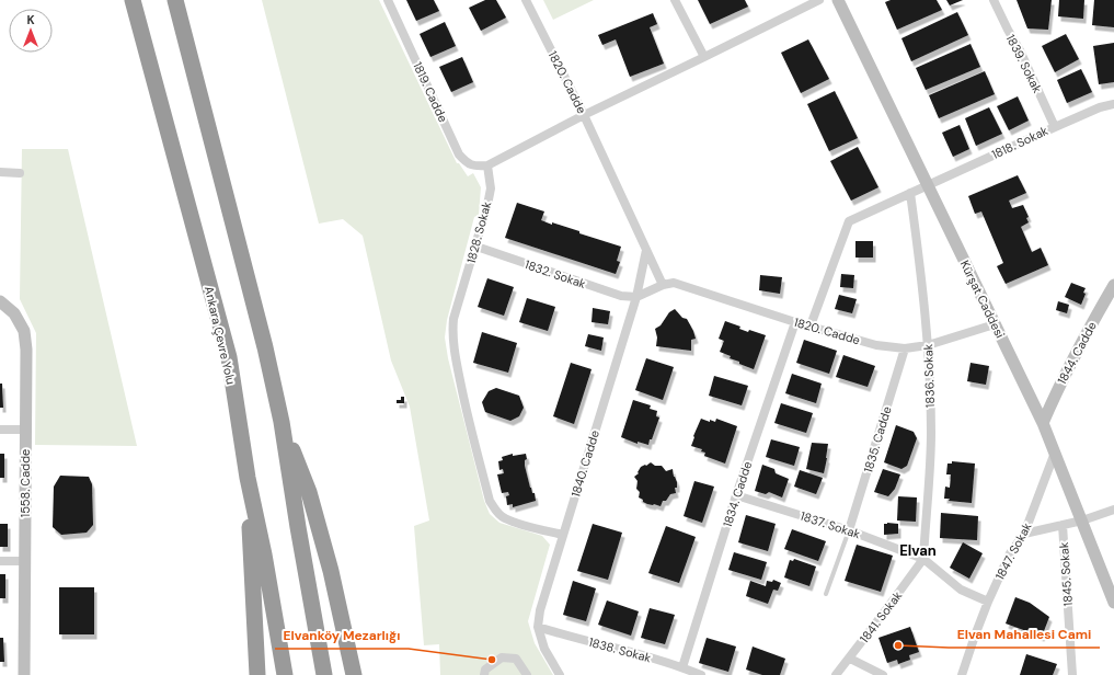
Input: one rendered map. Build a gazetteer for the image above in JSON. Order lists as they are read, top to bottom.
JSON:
{
  "streets": {
    "highway": ["Ankara Çevre Yolu"],
    "street": [
      "1839. Sokak",
      "1820. Cadde",
      "1819. Cadde",
      "1818. Sokak",
      "1828. Sokak",
      "1832. Sokak",
      "Kürşat Caddesi",
      "1844. Cadde",
      "1836. Sokak",
      "1835. Cadde",
      "1840. Cadde",
      "1558. Cadde",
      "1834. Cadde",
      "1837. Sokak",
      "1847. Sokak",
      "1845. Sokak",
      "1841. Sokak",
      "1838. Sokak"
    ]
  },
  "crossings": [
    ["1839. Sokak", "1818. Sokak"],
    ["1820. Cadde", "1832. Sokak"],
    ["1820. Cadde", "Kürşat Caddesi"],
    ["1820. Cadde", "1836. Sokak"],
    ["1820. Cadde", "1835. Cadde"],
    ["1820. Cadde", "1840. Cadde"],
    ["1820. Cadde", "1834. Cadde"],
    ["1819. Cadde", "1828. Sokak"],
    ["1818. Sokak", "Kürşat Caddesi"],
    ["1828. Sokak", "1832. Sokak"],
    ["1828. Sokak", "1840. Cadde"],
    ["1832. Sokak", "1840. Cadde"],
    ["Kürşat Caddesi", "1844. Cadde"],
    ["Kürşat Caddesi", "1847. Sokak"],
    ["1836. Sokak", "1837. Sokak"],
    ["1836. Sokak", "1841. Sokak"],
    ["1835. Cadde", "1837. Sokak"],
    ["1840. Cadde", "1838. Sokak"],
    ["1834. Cadde", "1837. Sokak"],
    ["1834. Cadde", "1838. Sokak"],
    ["1837. Sokak", "1847. Sokak"],
    ["1837. Sokak", "1841. Sokak"]
  ],
  "districts": ["Elvan"],
  "places": ["Elvan Mahallesi Cami", "Elvanköy Mezarlığı"],
  "north": "top"
}
